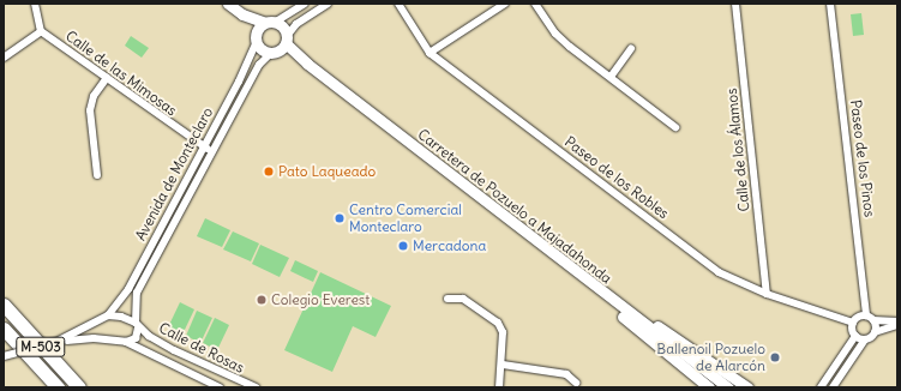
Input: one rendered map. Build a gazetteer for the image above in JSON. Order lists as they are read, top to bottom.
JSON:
{
  "streets": {
    "highway": ["M-503"],
    "street": [
      "Calle de las Mimosas",
      "Calle de los Álamos",
      "Paseo de los Pinos",
      "Avenida de Monteclaro",
      "Paseo de los Robles",
      "Carretera de Pozuelo a Majadahonda",
      "Calle de Rosas"
    ]
  },
  "crossings": [
    ["Calle de las Mimosas", "Avenida de Monteclaro"],
    ["Calle de los Álamos", "Paseo de los Robles"],
    ["Paseo de los Pinos", "Paseo de los Robles"],
    ["Avenida de Monteclaro", "Carretera de Pozuelo a Majadahonda"],
    ["Avenida de Monteclaro", "Calle de Rosas"]
  ],
  "places": [
    "Pato Laqueado",
    "Centro Comercial Monteclaro",
    "Mercadona",
    "Colegio Everest",
    "Ballenoil Pozuelo de Alarcón"
  ]
}
